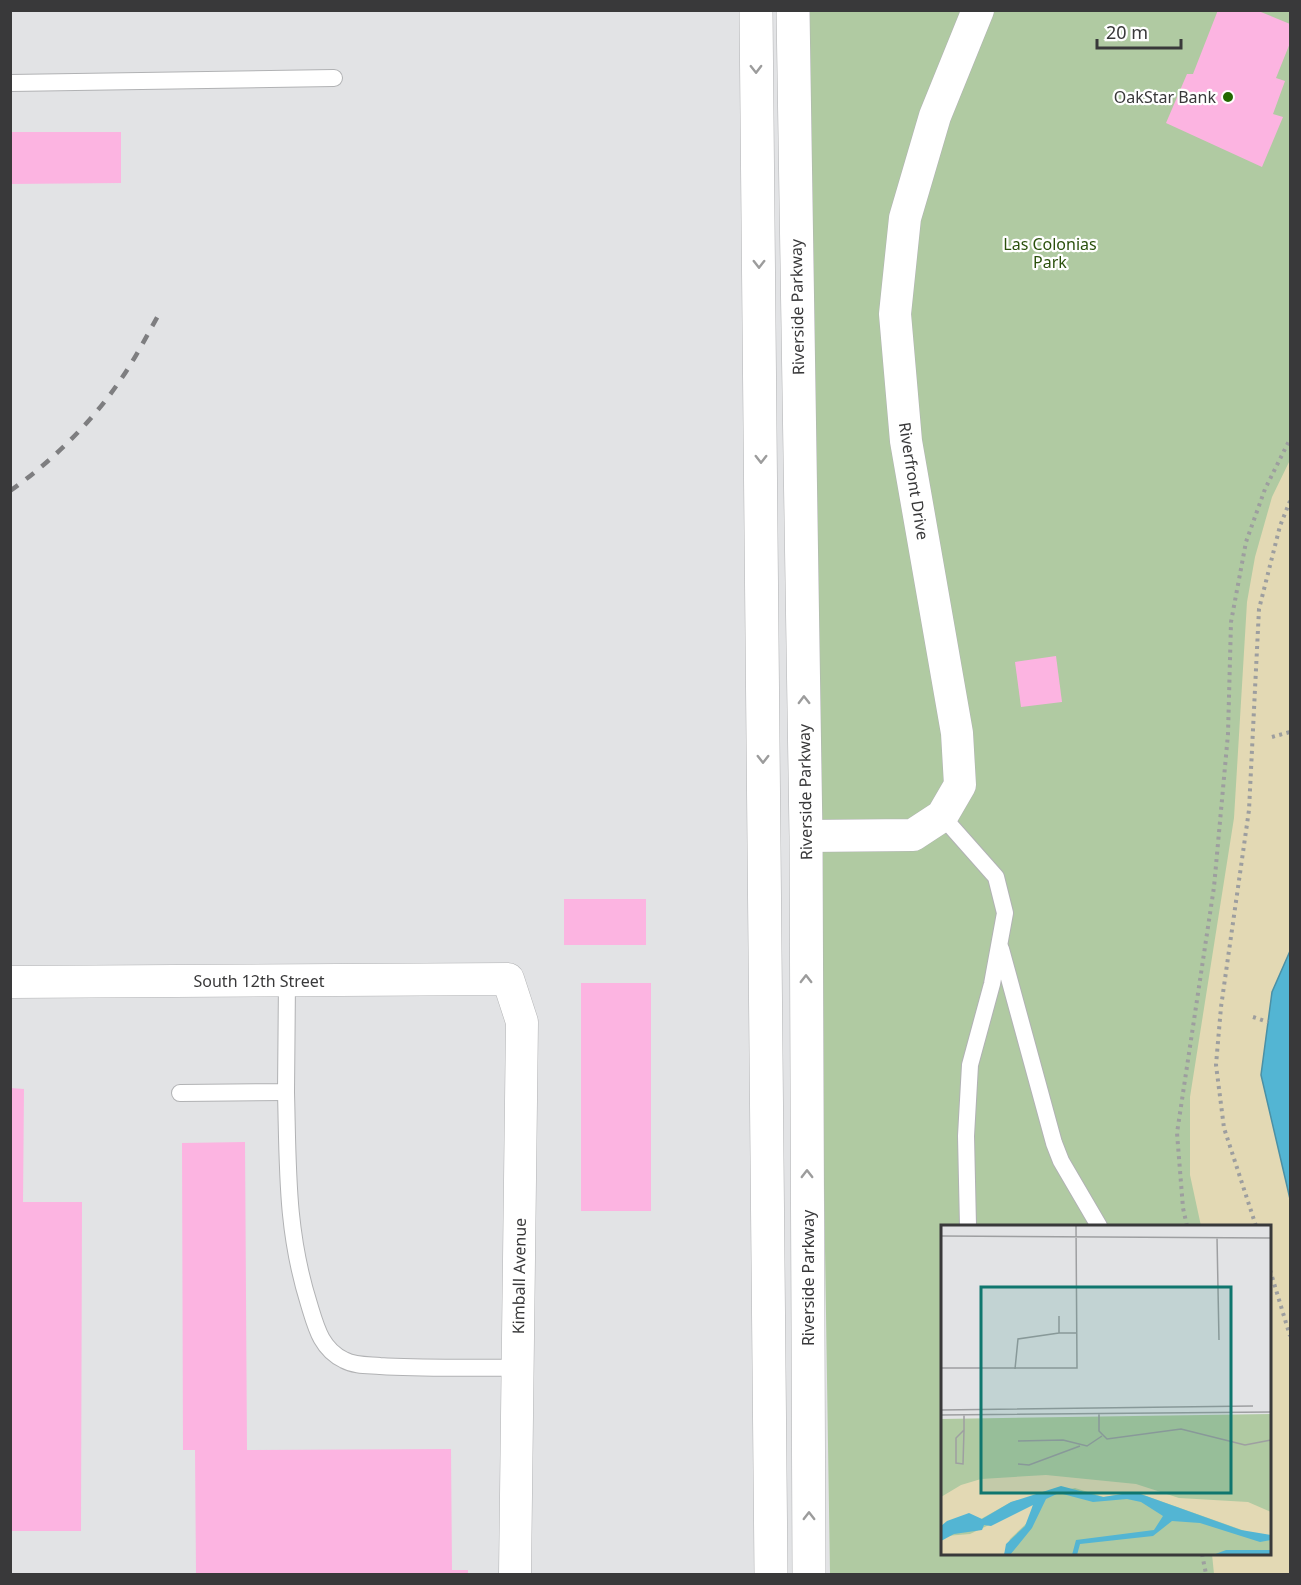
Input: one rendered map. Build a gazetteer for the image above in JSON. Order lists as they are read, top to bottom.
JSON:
{
  "streets": {
    "main road": ["Riverside Parkway"],
    "street": ["Riverfront Drive", "South 12th Street", "Kimball Avenue"]
  },
  "crossings": [
    ["Riverside Parkway", "Riverfront Drive"],
    ["South 12th Street", "Kimball Avenue"]
  ],
  "parks": ["Las Colonias Park"],
  "places": ["OakStar Bank"],
  "scale_bar": "20 m"
}
